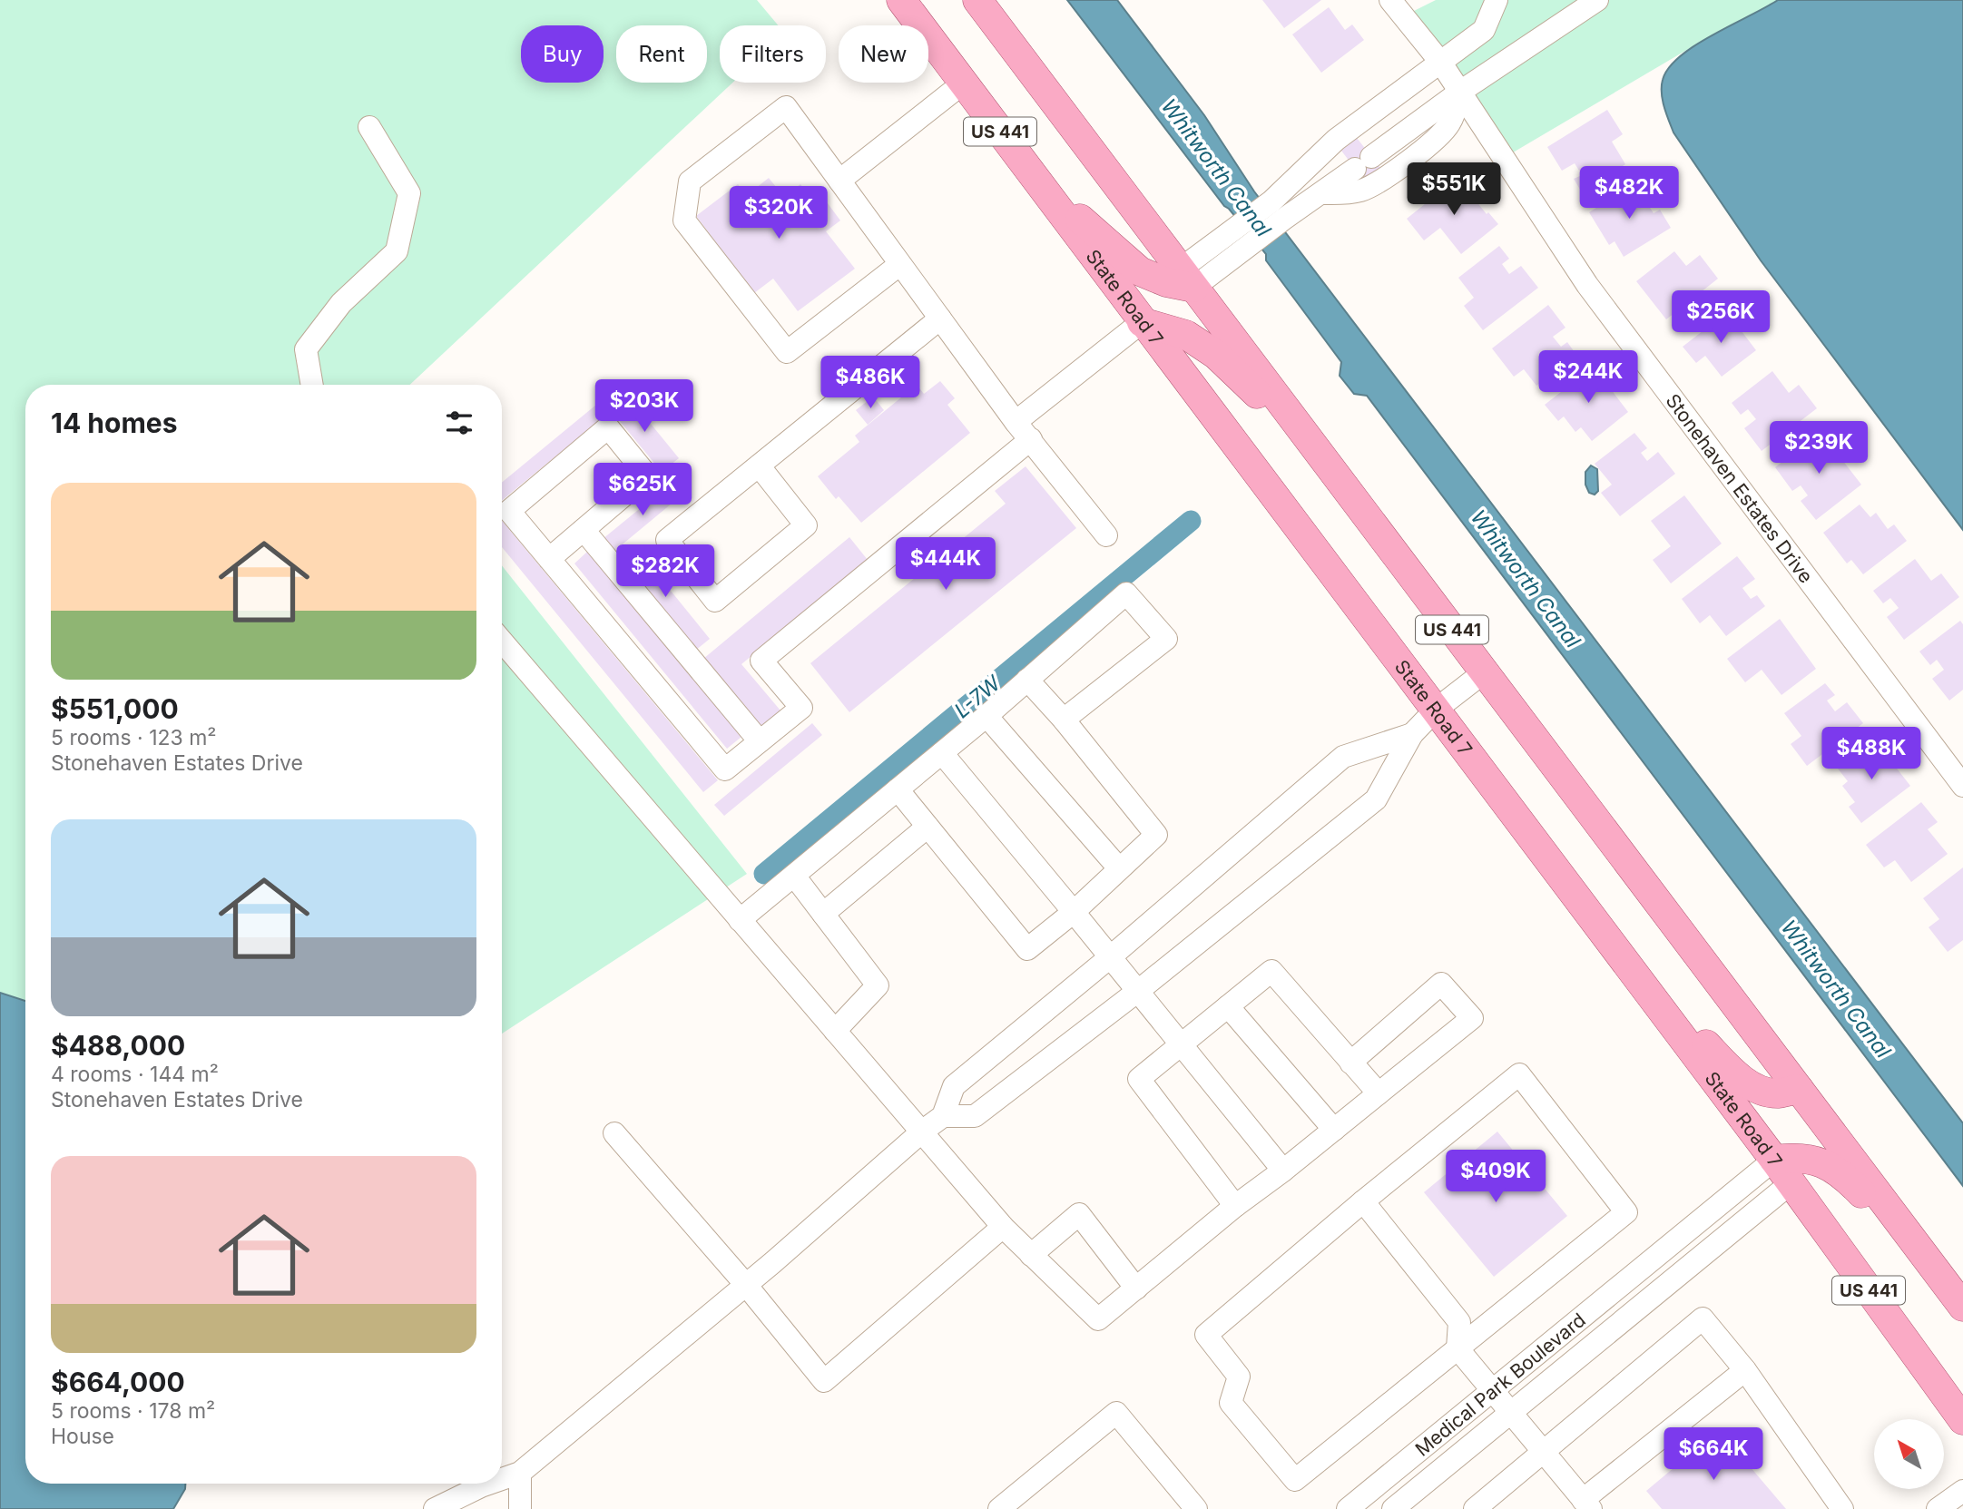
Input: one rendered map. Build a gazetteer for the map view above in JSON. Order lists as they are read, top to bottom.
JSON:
{
  "streets": {
    "main road": ["US 441", "State Road 7"],
    "street": ["Stonehaven Estates Drive", "Medical Park Boulevard"]
  },
  "crossings": [
    ["State Road 7", "Medical Park Boulevard"]
  ],
  "water": ["Whitworth Canal", "L-7W"],
  "north": "top left",
  "page": {
    "chip": [
      "Buy",
      "Rent",
      "Filters",
      "New"
    ],
    "price": [
      "$551K",
      "$482K",
      "$320K",
      "$256K",
      "$244K",
      "$486K",
      "$203K",
      "$239K",
      "$625K",
      "$444K",
      "$282K",
      "$488K",
      "$409K",
      "$664K"
    ],
    "heading": "14 homes",
    "list": [
      {
        "name": "$551,000",
        "note": "5 rooms · 123 m² · Stonehaven Estates Drive"
      },
      {
        "name": "$488,000",
        "note": "4 rooms · 144 m² · Stonehaven Estates Drive"
      },
      {
        "name": "$664,000",
        "note": "5 rooms · 178 m² · House"
      }
    ]
  }
}
